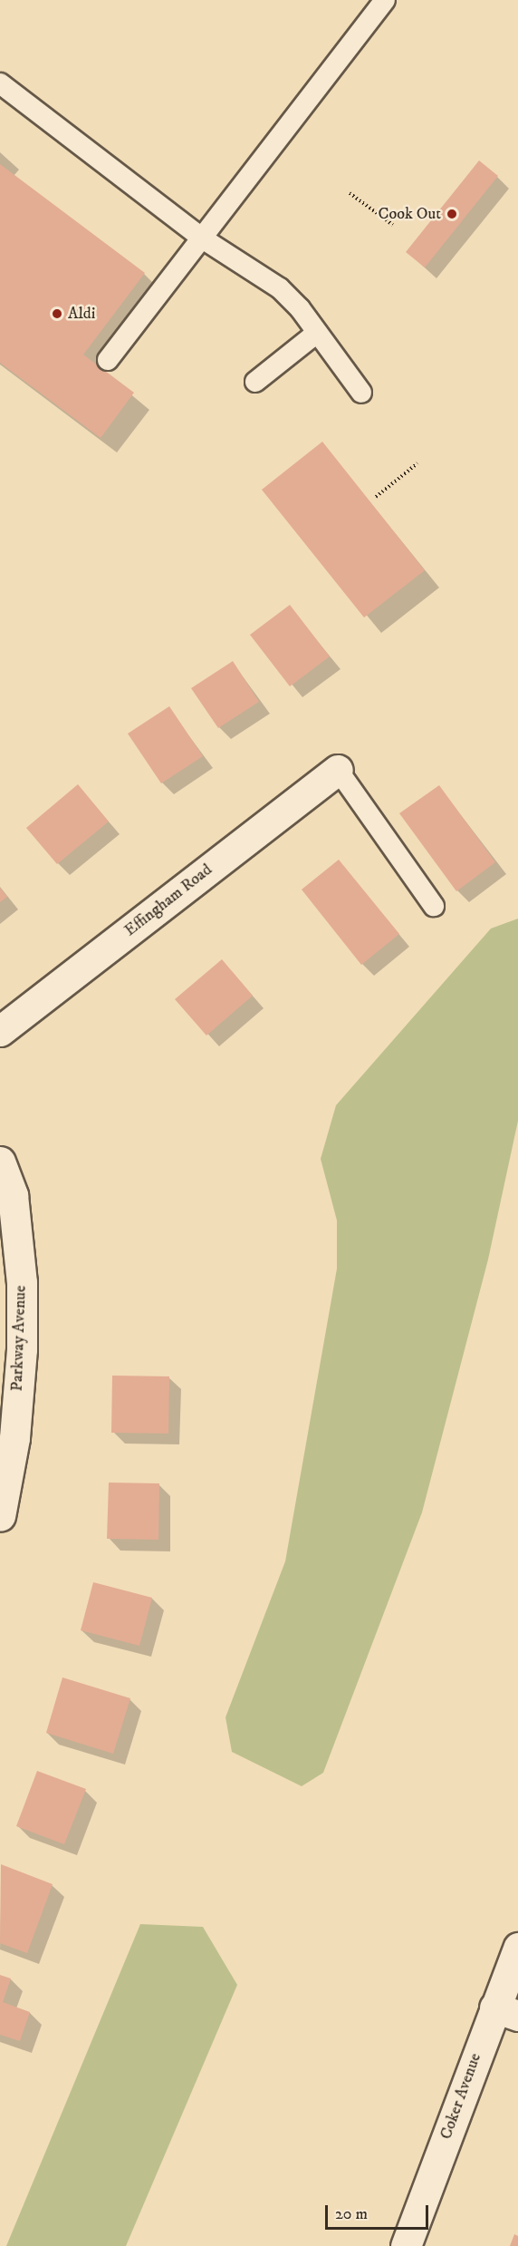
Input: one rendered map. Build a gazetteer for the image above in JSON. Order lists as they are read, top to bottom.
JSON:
{
  "streets": {
    "street": ["Effingham Road", "Parkway Avenue", "Coker Avenue"]
  },
  "places": ["Cook Out", "Aldi"],
  "scale_bar": "20 m"
}
